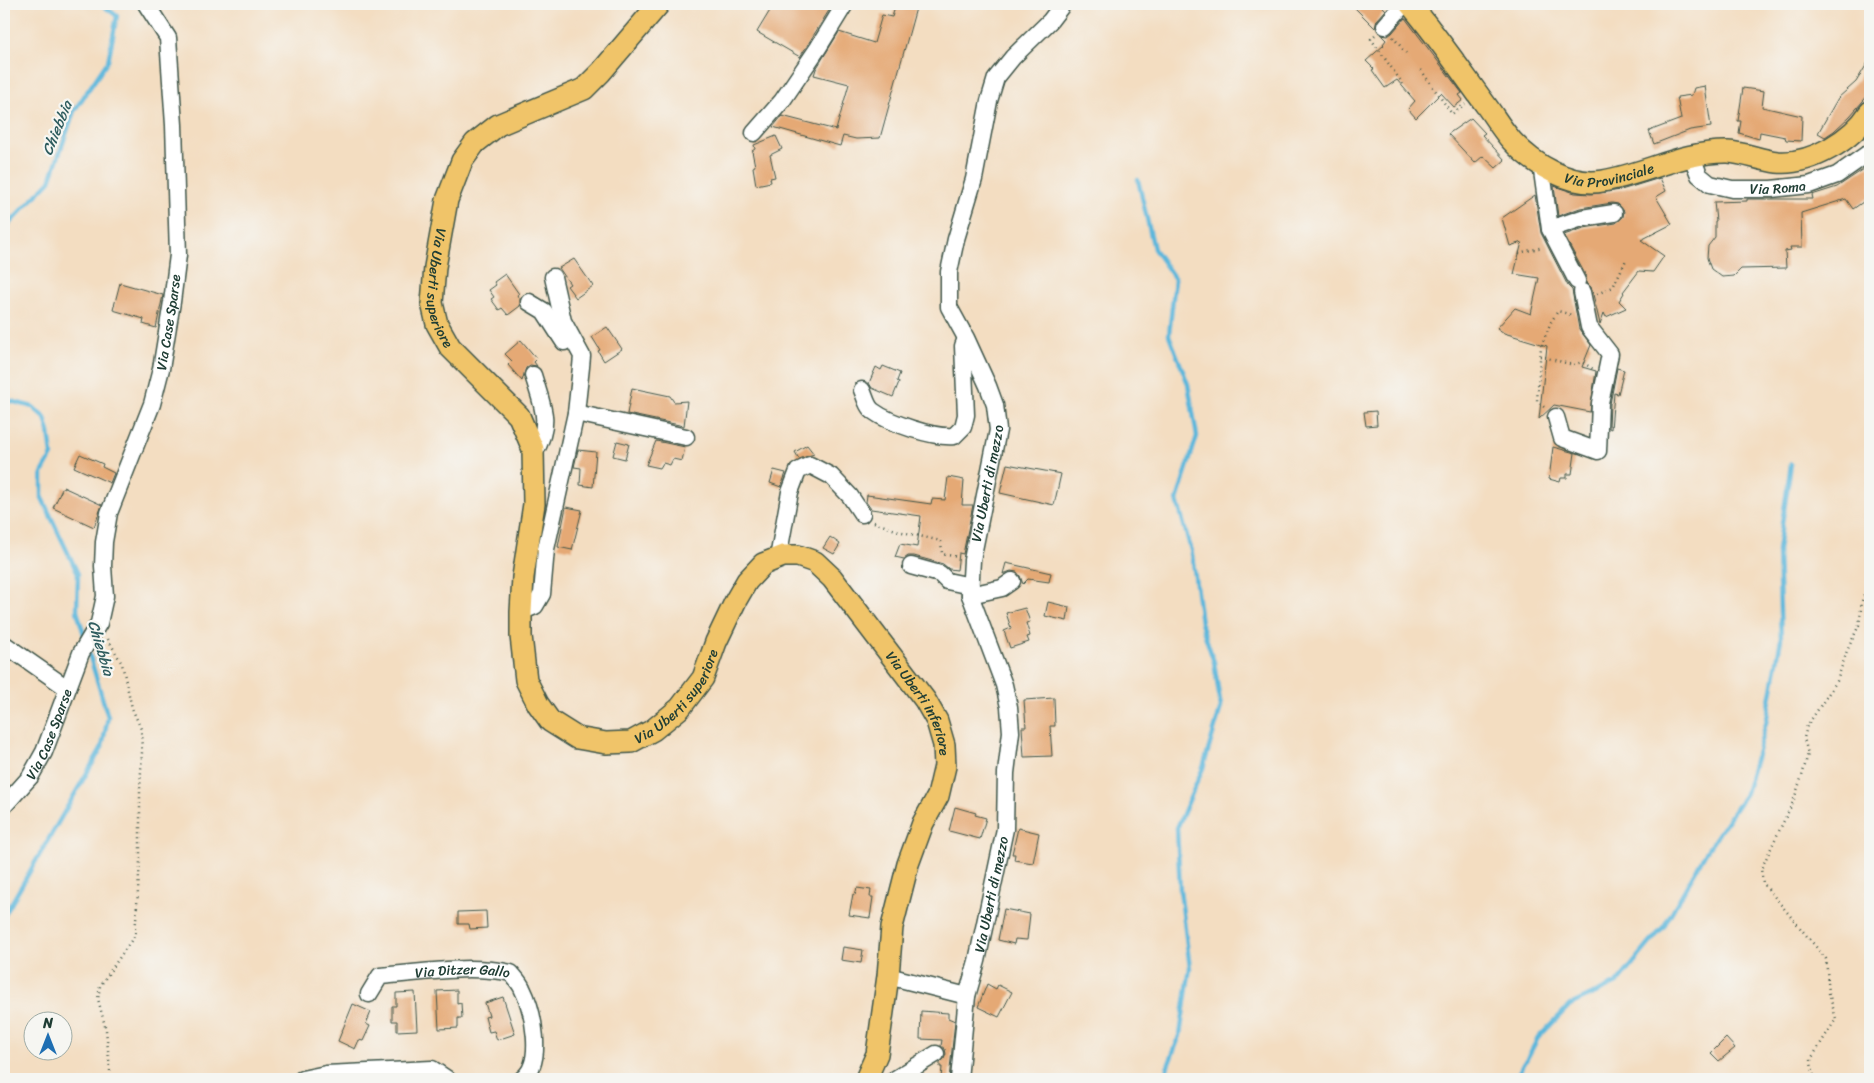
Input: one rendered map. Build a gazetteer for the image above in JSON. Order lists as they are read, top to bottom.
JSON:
{
  "streets": {
    "main road": ["Via Provinciale", "Via Uberti superiore", "Via Uberti inferiore"],
    "street": [
      "Via Roma",
      "Via Case Sparse",
      "Via Uberti di mezzo",
      "Via Ditzer Gallo"
    ]
  },
  "crossings": [
    ["Via Provinciale", "Via Roma"],
    ["Via Uberti superiore", "Via Uberti inferiore"]
  ],
  "water": ["Chiebbia"],
  "north": "top"
}
